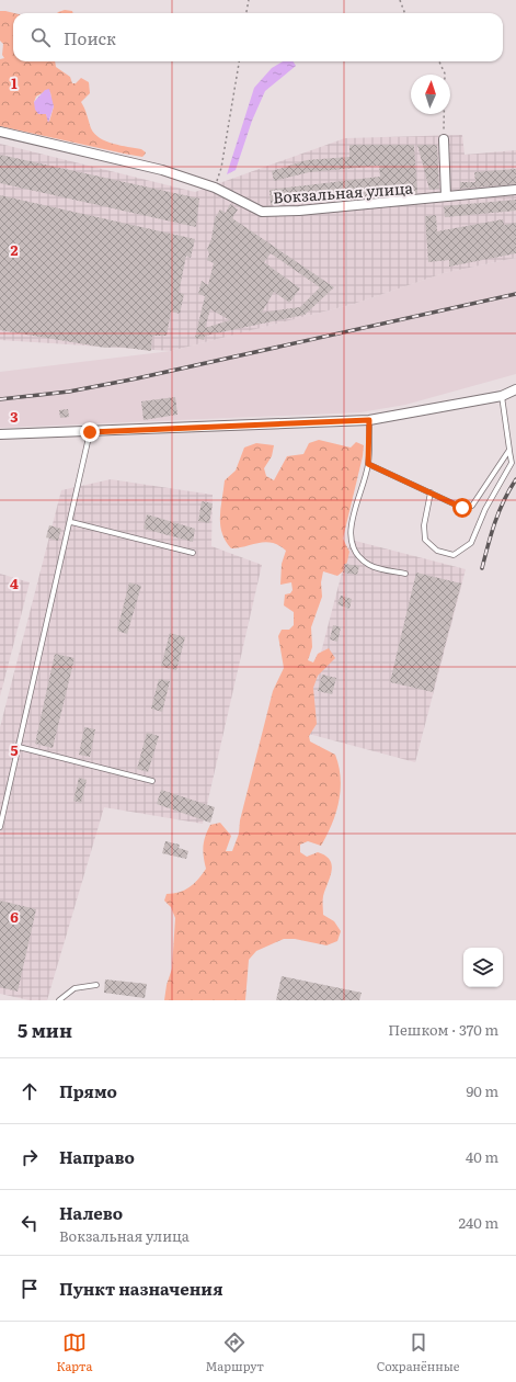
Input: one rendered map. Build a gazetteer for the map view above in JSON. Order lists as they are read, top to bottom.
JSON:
{
  "streets": {
    "street": ["Вокзальная улица"]
  },
  "north": "top",
  "page": {
    "search": "Поиск",
    "heading": ["5 мин", "Пешком · 370 m"],
    "list": [
      ["Прямо", "90 m"],
      ["Направо", "40 m"],
      ["Налево", "Вокзальная улица", "240 m"],
      "Пункт назначения"
    ],
    "nav": ["Карта", "Маршрут", "Сохранённые"]
  },
  "grid": {
    "rows": [
      "1",
      "2",
      "3",
      "4",
      "5",
      "6"
    ]
  }
}
